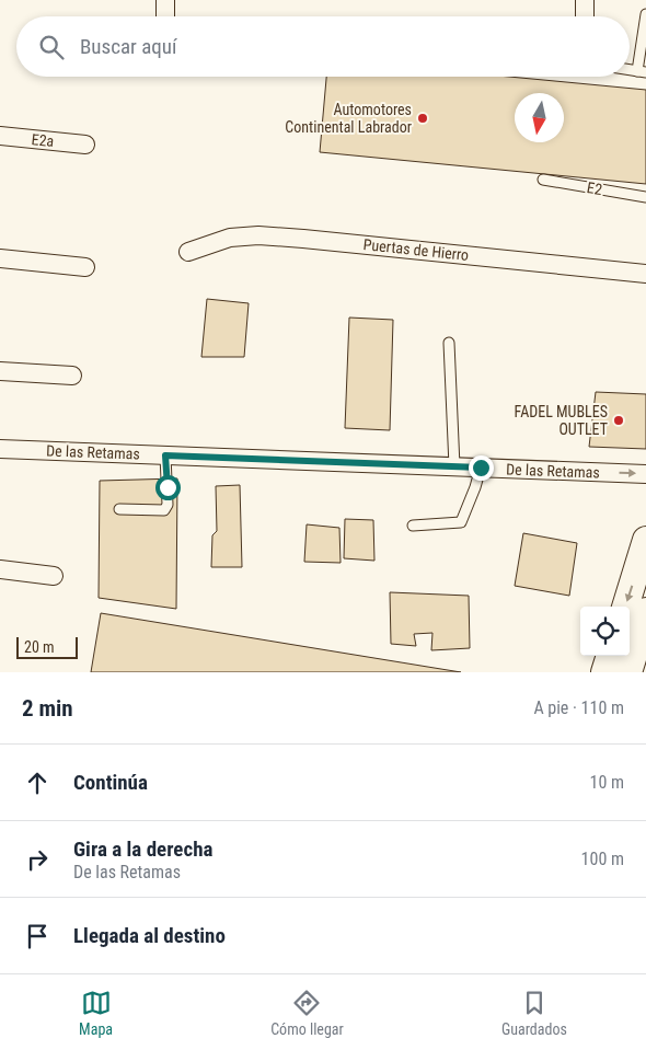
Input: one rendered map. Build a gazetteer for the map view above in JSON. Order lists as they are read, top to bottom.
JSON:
{
  "streets": {
    "street": ["E2a", "Puertas de Hierro", "De las Retamas"],
    "lane": ["E2"]
  },
  "places": ["Automotores Continental Labrador", "FADEL MUBLES OUTLET"],
  "scale_bar": "20 m",
  "north": "bottom",
  "page": {
    "search": "Buscar aquí",
    "scale": "20 m",
    "heading": ["2 min", "A pie · 110 m"],
    "list": [
      ["Continúa", "10 m"],
      ["Gira a la derecha", "De las Retamas", "100 m"],
      "Llegada al destino"
    ],
    "nav": ["Mapa", "Cómo llegar", "Guardados"]
  }
}
